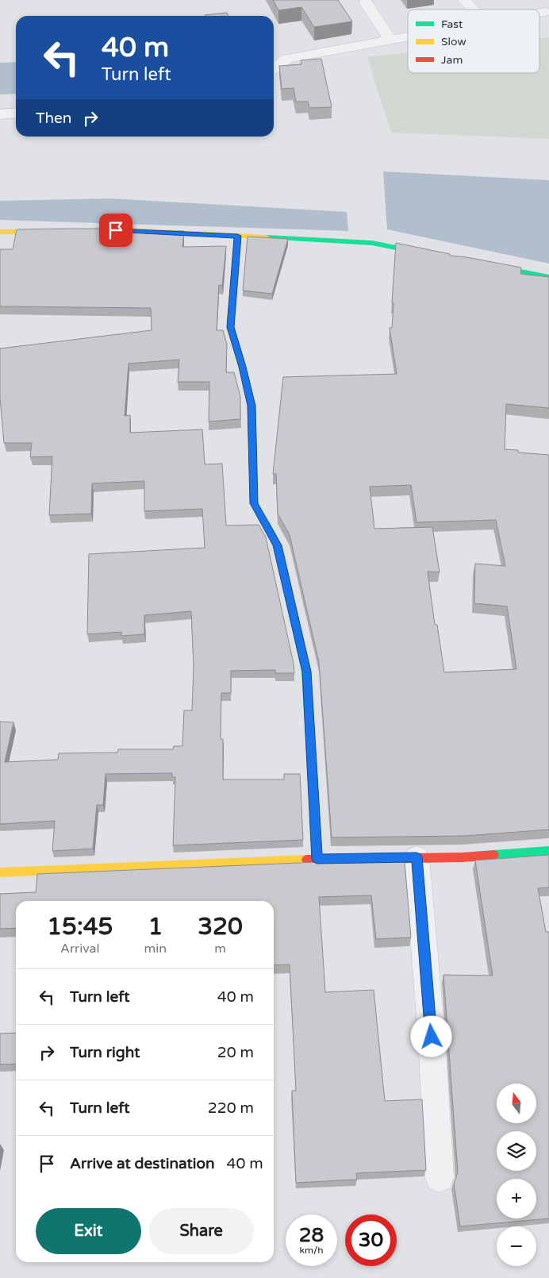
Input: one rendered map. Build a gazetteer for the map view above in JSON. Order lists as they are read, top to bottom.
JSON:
{
  "legend": ["Fast", "Slow", "Jam"],
  "north": "top",
  "page": {
    "turn": ["40 m", "Turn left"],
    "then": "Then",
    "eta": [
      "15:45",
      "Arrival",
      "1",
      "min",
      "320",
      "m"
    ],
    "list": [
      {
        "name": "Turn left",
        "value": "40 m"
      },
      {
        "name": "Turn right",
        "value": "20 m"
      },
      {
        "name": "Turn left",
        "value": "220 m"
      },
      {
        "name": "Arrive at destination",
        "value": "40 m"
      }
    ],
    "map_buttons": ["+", "−"],
    "buttons": ["Exit", "Share"],
    "speed": "28 km/h",
    "limit": "30"
  }
}
